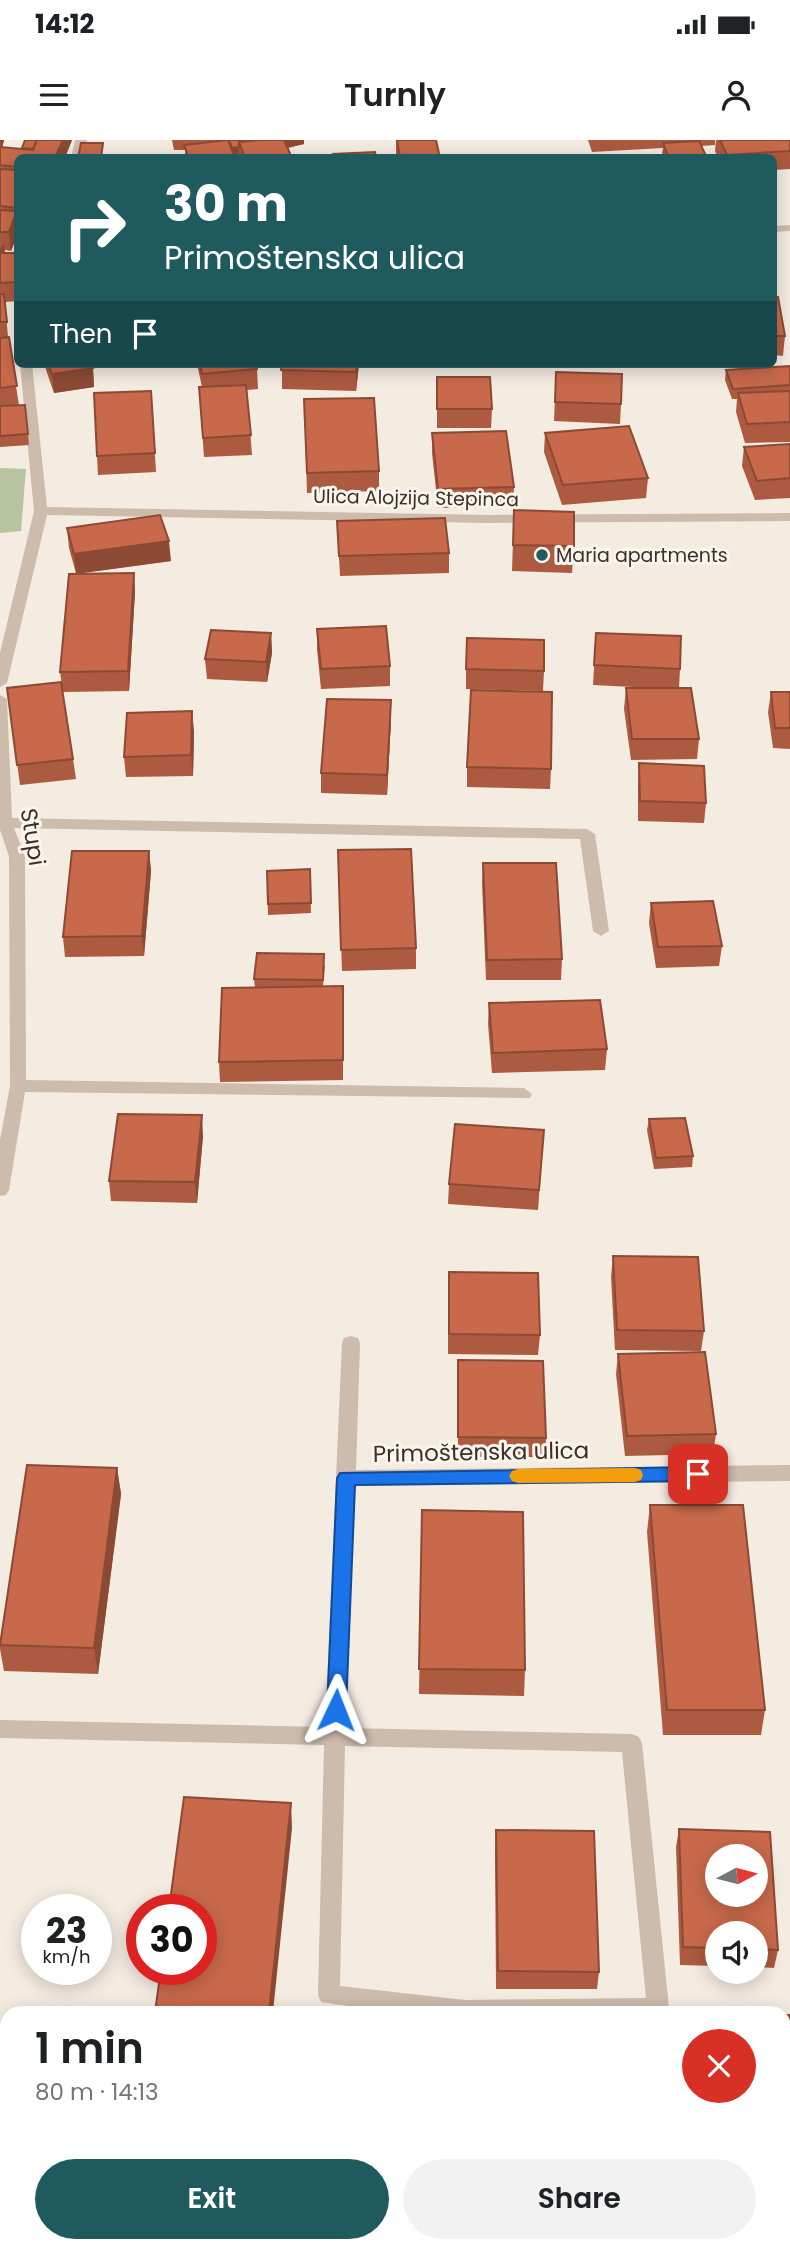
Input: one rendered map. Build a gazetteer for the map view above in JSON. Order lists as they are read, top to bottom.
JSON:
{
  "streets": {
    "street": ["Ulica Alojzija Stepinca", "Stupi", "Primoštenska ulica"]
  },
  "places": ["Maria apartments"],
  "north": "right",
  "page": {
    "status": "14:12",
    "header": "Turnly",
    "turn": ["30 m", "Primoštenska ulica"],
    "then": "Then",
    "speed": "23 km/h",
    "limit": "30",
    "heading": ["1 min", "80 m · 14:13"],
    "buttons": ["Exit", "Share"]
  }
}
